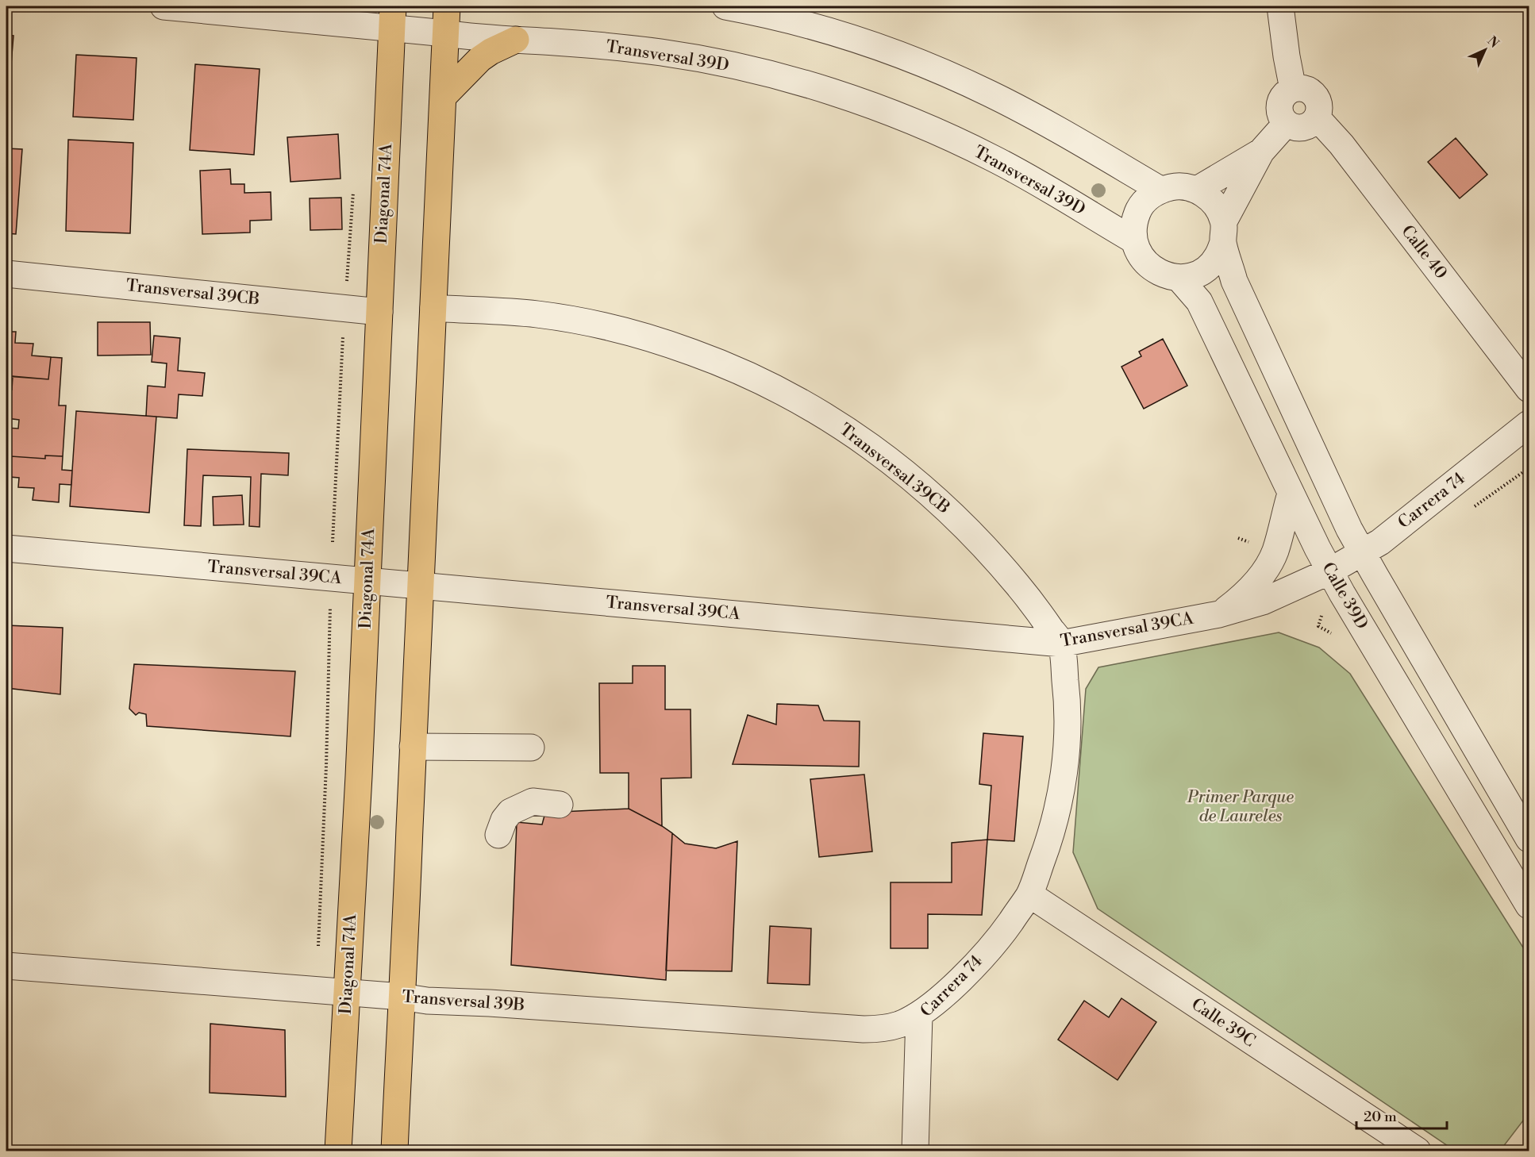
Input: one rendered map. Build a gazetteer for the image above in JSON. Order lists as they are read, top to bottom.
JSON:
{
  "streets": {
    "main road": ["Diagonal 74A"],
    "street": [
      "Transversal 39D",
      "Calle 40",
      "Transversal 39CB",
      "Carrera 74",
      "Transversal 39CA",
      "Calle 39D",
      "Transversal 39B",
      "Calle 39C"
    ]
  },
  "crossings": [
    ["Transversal 39D", "Diagonal 74A"],
    ["Transversal 39D", "Calle 39D"],
    ["Diagonal 74A", "Transversal 39CB"],
    ["Diagonal 74A", "Transversal 39CA"],
    ["Diagonal 74A", "Transversal 39B"],
    ["Transversal 39CB", "Carrera 74"],
    ["Transversal 39CB", "Transversal 39CA"],
    ["Transversal 39CB", "Calle 39C"],
    ["Carrera 74", "Transversal 39CA"],
    ["Carrera 74", "Calle 39D"],
    ["Carrera 74", "Transversal 39B"],
    ["Carrera 74", "Calle 39C"],
    ["Transversal 39CA", "Calle 39D"]
  ],
  "parks": ["Primer Parque de Laureles"],
  "scale_bar": "20 m",
  "north": "top right"
}
